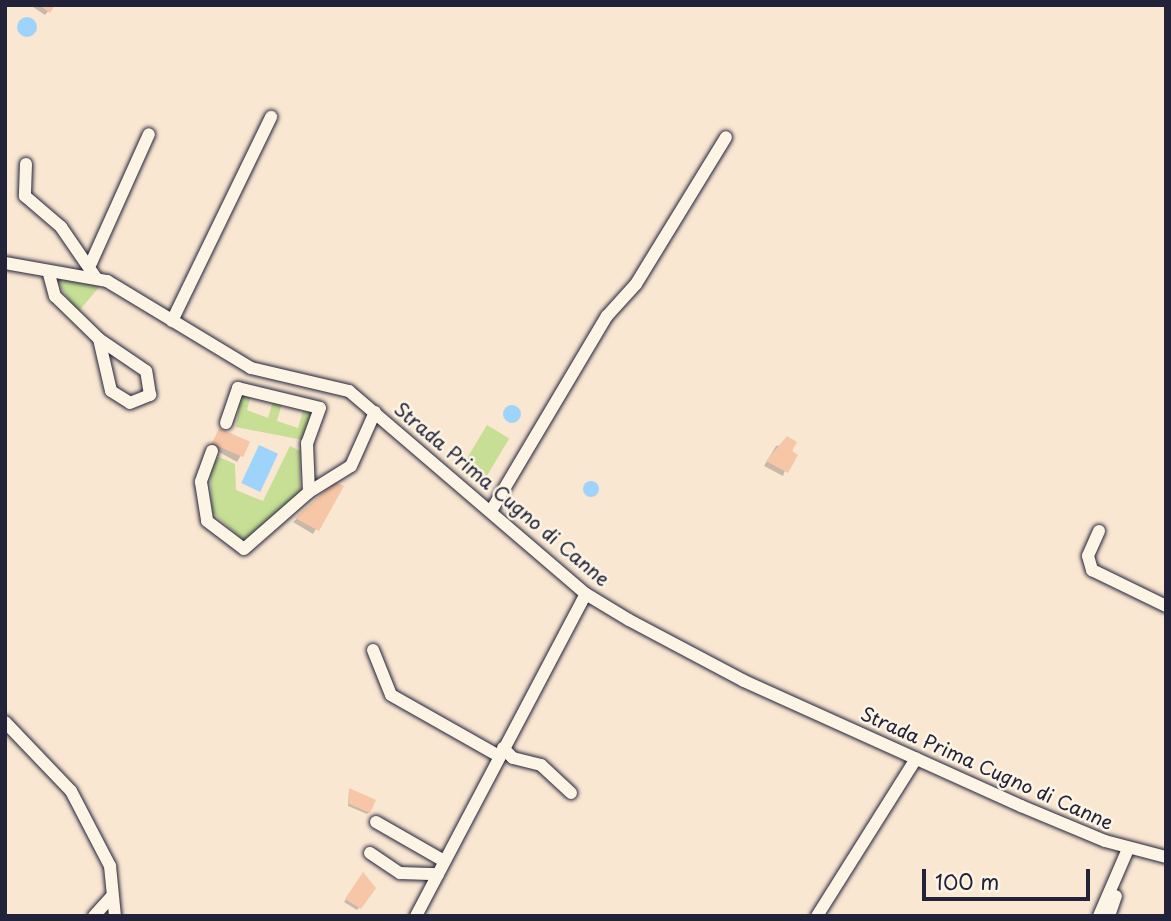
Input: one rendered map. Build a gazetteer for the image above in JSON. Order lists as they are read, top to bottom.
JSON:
{
  "streets": {
    "street": ["Strada Prima Cugno di Canne"]
  },
  "scale_bar": "100 m"
}
